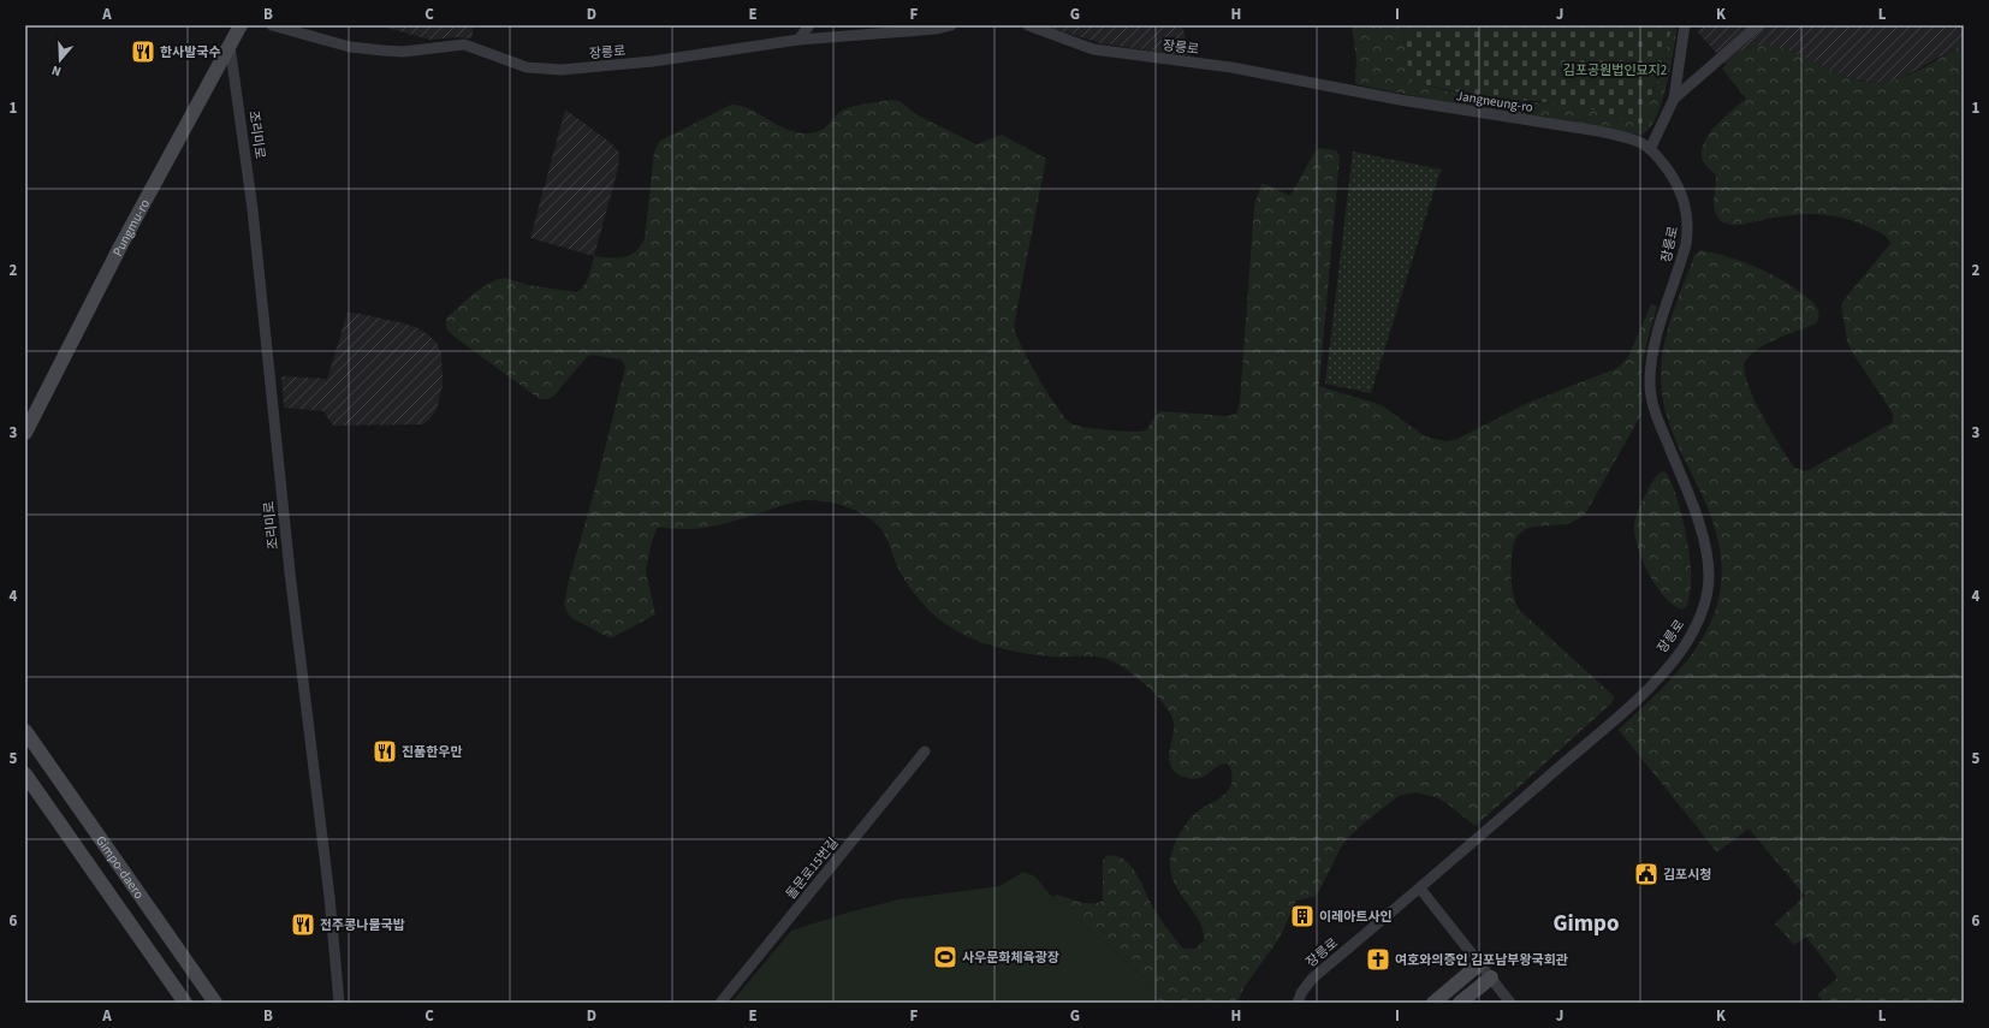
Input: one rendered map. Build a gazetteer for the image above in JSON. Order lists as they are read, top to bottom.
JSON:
{
  "streets": {
    "main road": ["Pungmu-ro", "Gimpo-daero"],
    "street": [
      "장릉로",
      "Jangneung-ro",
      "조리미로",
      "돌문로15번길"
    ]
  },
  "crossings": [
    ["장릉로", "Jangneung-ro"],
    ["조리미로", "Pungmu-ro"]
  ],
  "districts": ["Gimpo"],
  "parks": ["김포공원법인묘지2"],
  "places": {
    "restaurant": ["한사발국수", "진품한우만", "전주콩나물국밥"],
    "public building": ["김포시청"],
    "building": ["이레아트사인"],
    "sports": ["사우문화체육광장"],
    "church": ["여호와의증인 김포남부왕국회관"]
  },
  "north": "bottom",
  "grid": {
    "columns": [
      "A",
      "B",
      "C",
      "D",
      "E",
      "F",
      "G",
      "H",
      "I",
      "J",
      "K",
      "L"
    ],
    "rows": [
      "1",
      "2",
      "3",
      "4",
      "5",
      "6"
    ]
  }
}
